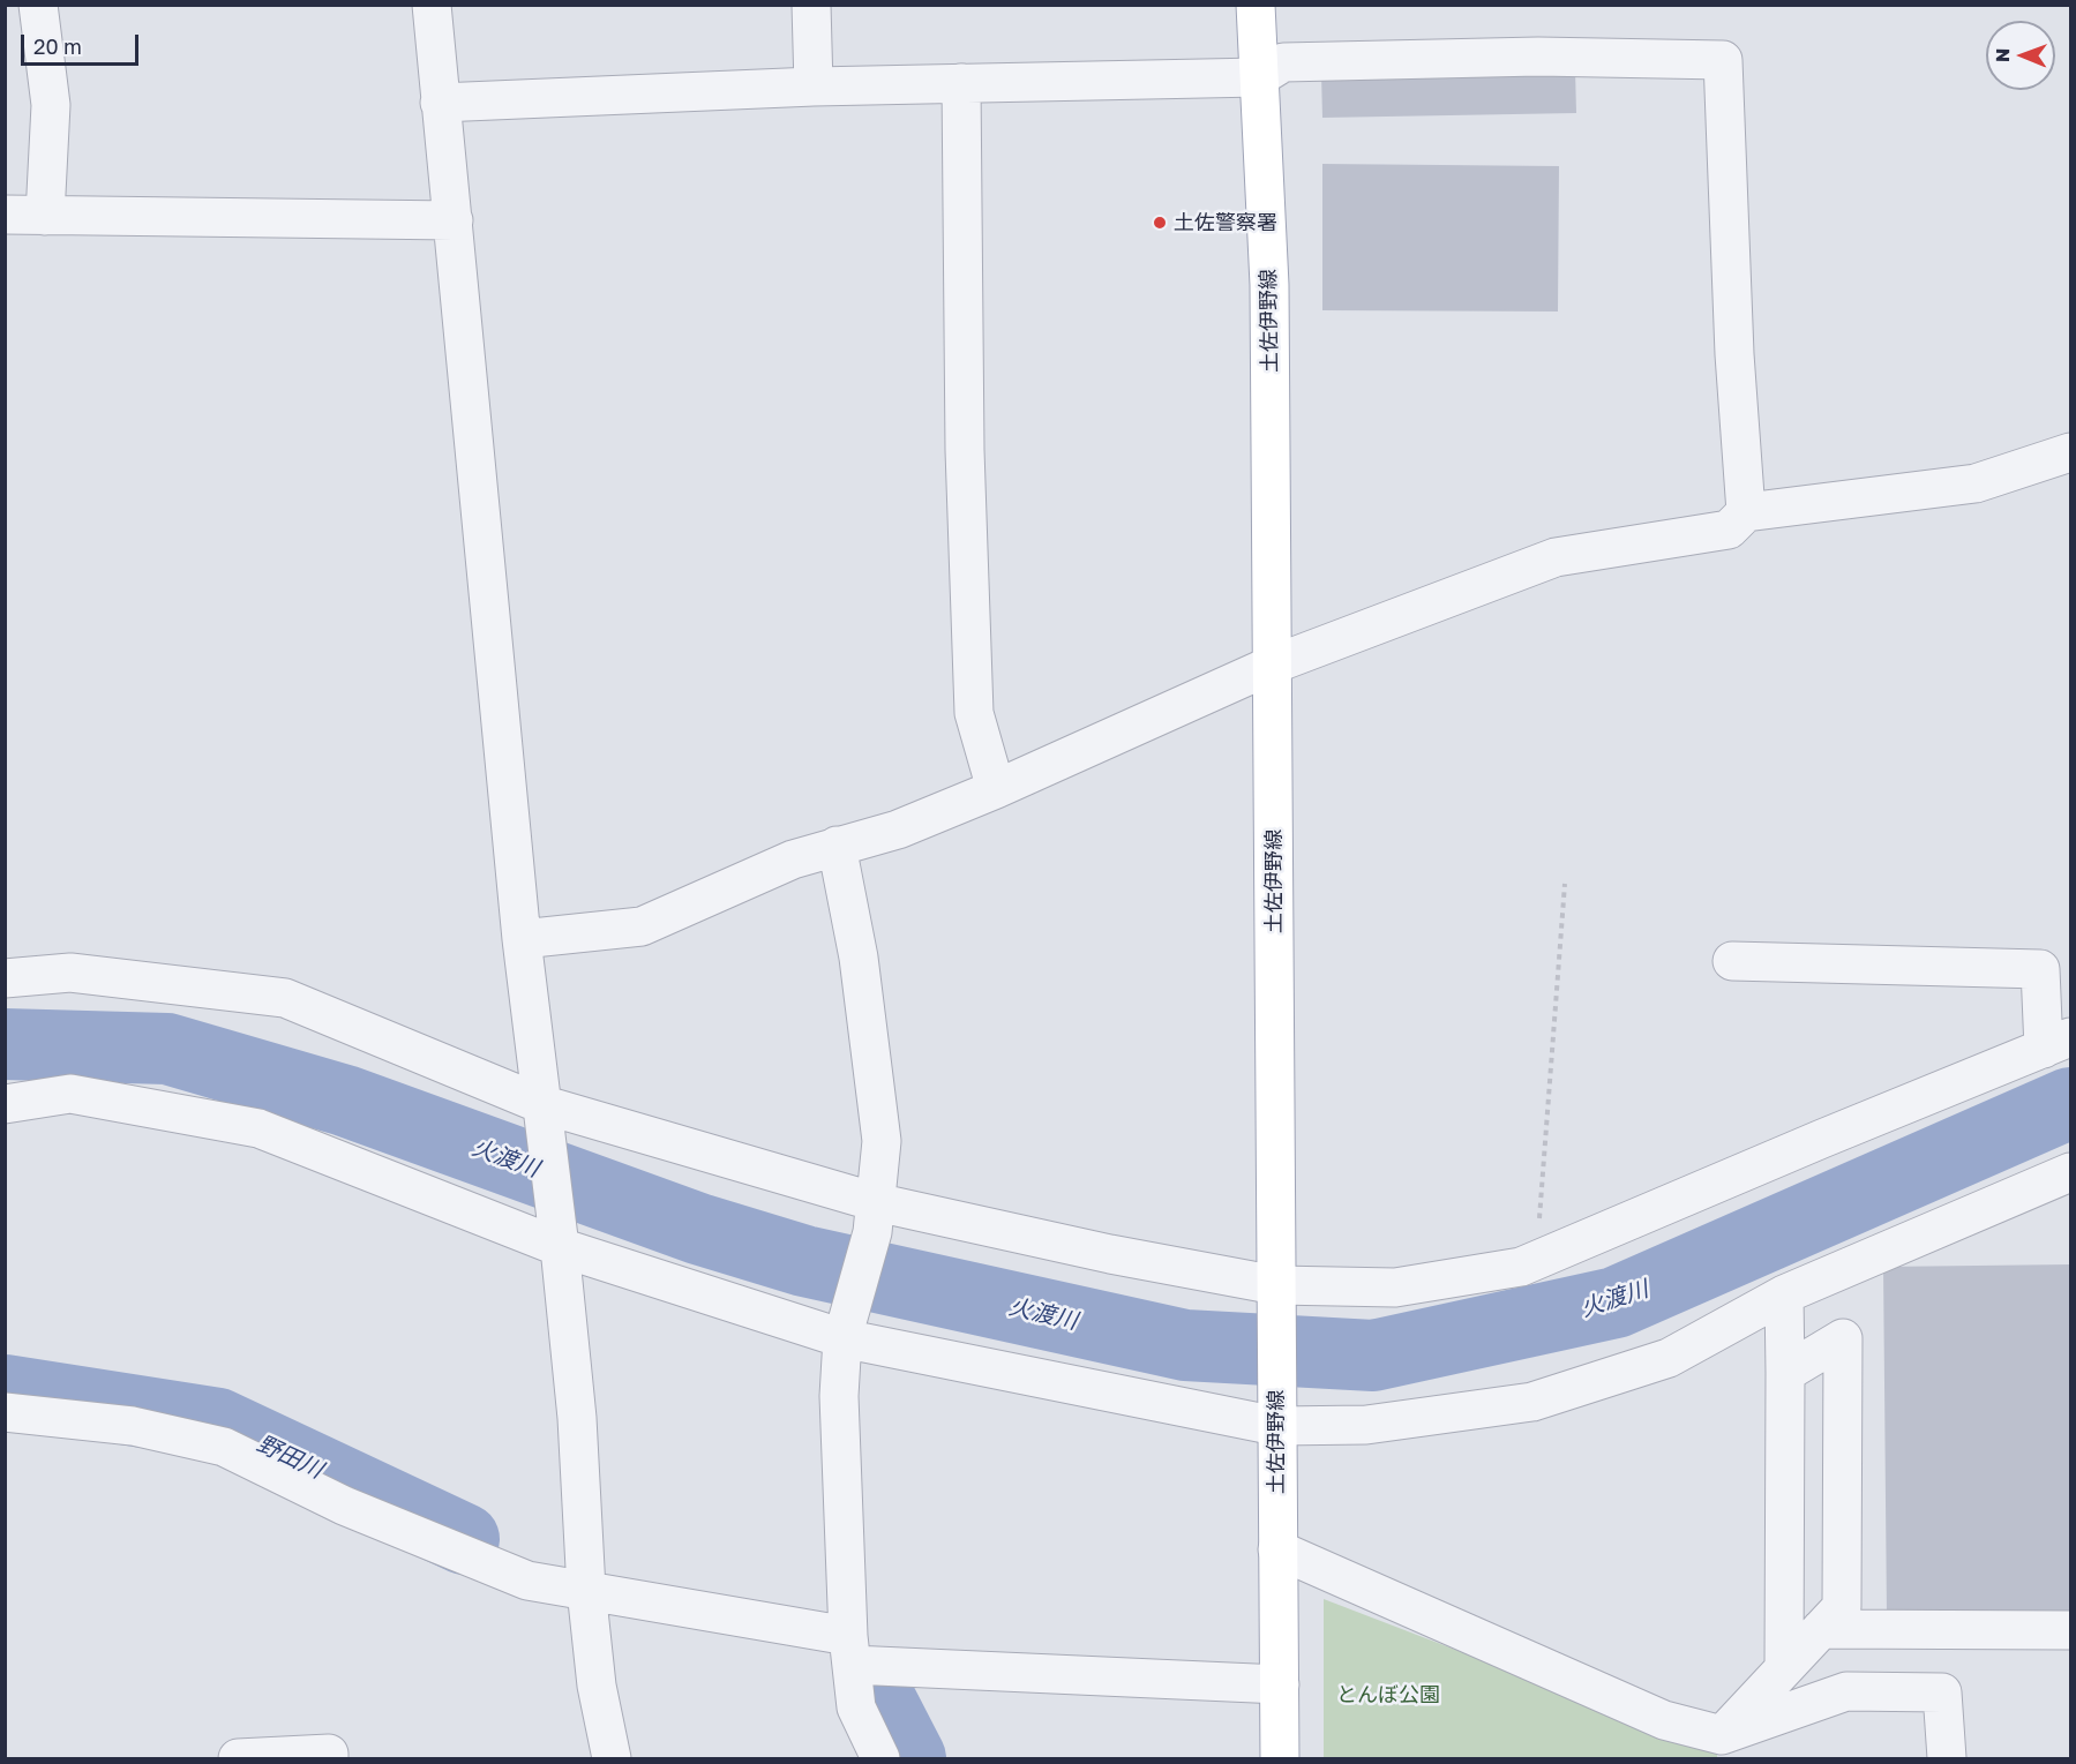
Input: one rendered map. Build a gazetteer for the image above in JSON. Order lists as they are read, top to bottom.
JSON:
{
  "streets": {
    "main road": ["土佐伊野線"]
  },
  "water": ["火渡川", "野田川"],
  "parks": ["とんぼ公園"],
  "places": ["土佐警察署"],
  "scale_bar": "20 m",
  "north": "left"
}
